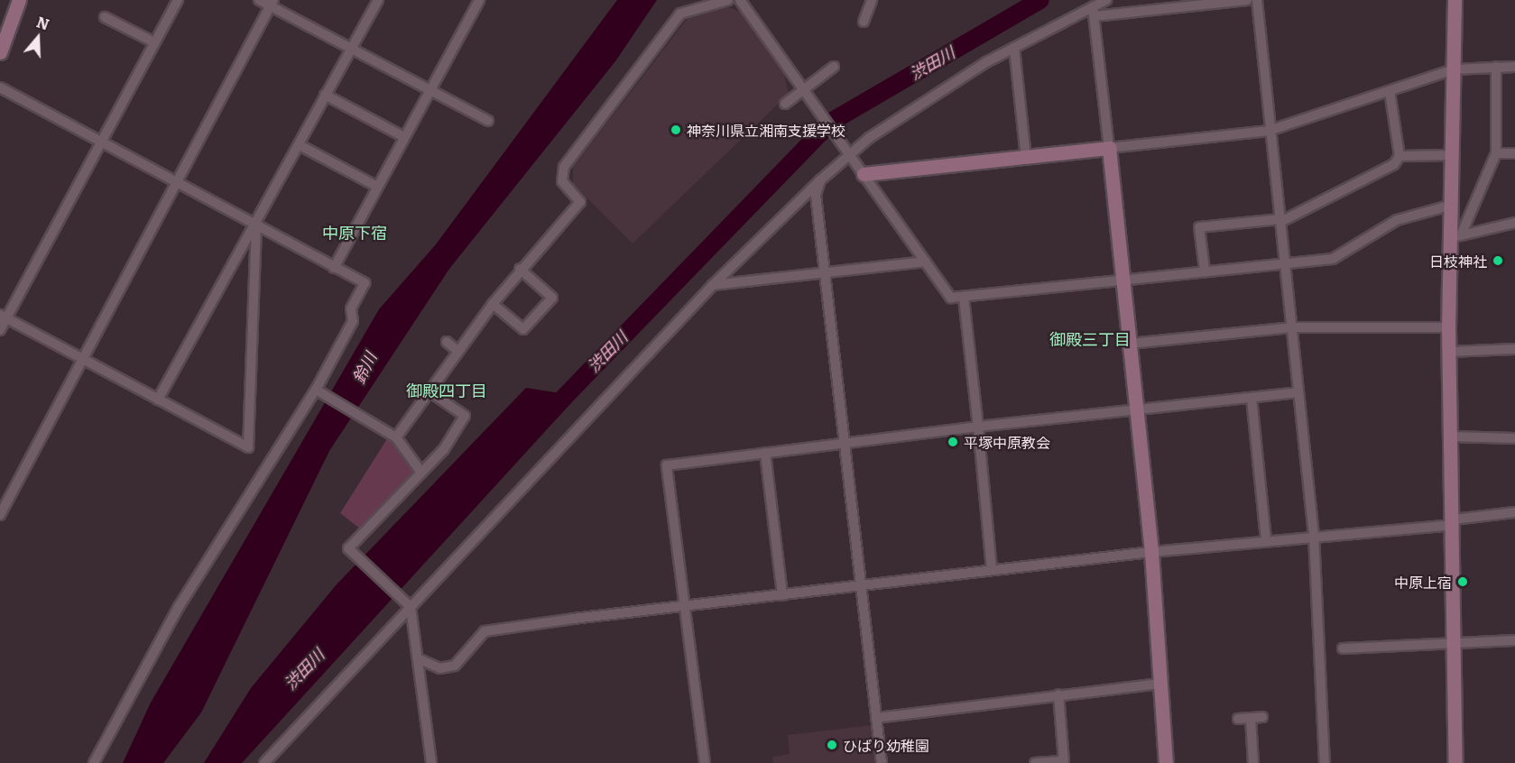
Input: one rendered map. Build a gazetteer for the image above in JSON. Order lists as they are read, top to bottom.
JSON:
{
  "districts": ["中原下宿", "御殿三丁目", "御殿四丁目"],
  "water": ["渋田川", "鈴川"],
  "places": [
    "神奈川県立湘南支援学校",
    "日枝神社",
    "平塚中原教会",
    "中原上宿",
    "ひばり幼稚園"
  ],
  "north": "top"
}
